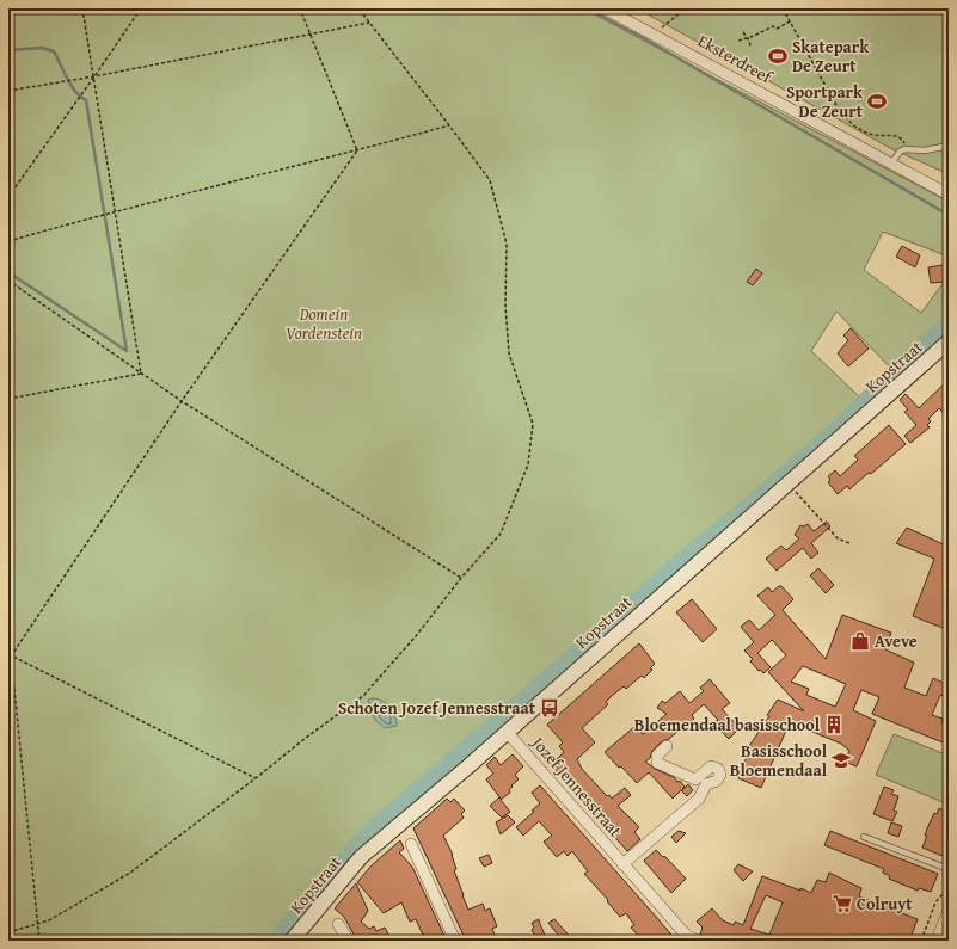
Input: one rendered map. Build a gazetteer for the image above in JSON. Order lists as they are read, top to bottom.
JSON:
{
  "streets": {
    "main road": ["Kopstraat"],
    "street": ["Eksterdreef", "Jozef Jennesstraat"]
  },
  "crossings": [
    ["Kopstraat", "Jozef Jennesstraat"]
  ],
  "parks": ["Domein Vordenstein"],
  "places": {
    "sports": ["Skatepark De Zeurt", "Sportpark De Zeurt"],
    "shop": ["Aveve"],
    "bus stop": ["Schoten Jozef Jennesstraat"],
    "building": ["Bloemendaal basisschool"],
    "school or university": ["Basisschool Bloemendaal"],
    "supermarket": ["Colruyt"]
  }
}
